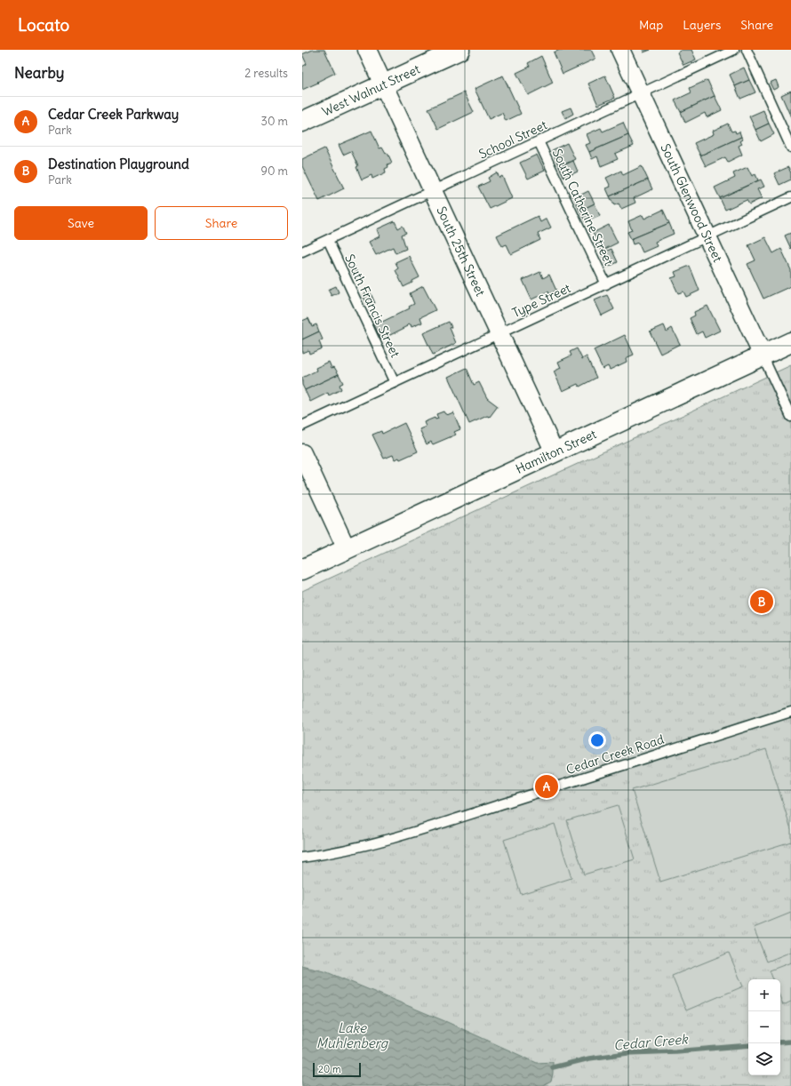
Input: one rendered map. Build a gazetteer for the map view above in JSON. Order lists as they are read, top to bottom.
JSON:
{
  "streets": {
    "main road": ["West Walnut Street", "Hamilton Street"],
    "street": ["South Glenwood Street", "South 25th Street"],
    "lane": [
      "School Street",
      "South Catherine Street",
      "Type Street",
      "South Francis Street",
      "Cedar Creek Road"
    ]
  },
  "crossings": [
    ["West Walnut Street", "South 25th Street"],
    ["School Street", "South Glenwood Street"],
    ["School Street", "South Catherine Street"],
    ["School Street", "South 25th Street"],
    ["School Street", "South Francis Street"],
    ["South Glenwood Street", "Type Street"],
    ["South Glenwood Street", "Hamilton Street"],
    ["South Catherine Street", "Type Street"],
    ["South 25th Street", "Type Street"],
    ["South 25th Street", "Hamilton Street"],
    ["Type Street", "South Francis Street"]
  ],
  "water": ["Lake Muhlenberg", "Cedar Creek"],
  "scale_bar": "20 m",
  "page": {
    "header": "Locato",
    "nav": ["Map", "Layers", "Share"],
    "heading": ["Nearby", "2 results"],
    "list": [
      {
        "mark": "A",
        "name": "Cedar Creek Parkway",
        "note": "Park",
        "value": "30 m"
      },
      {
        "mark": "B",
        "name": "Destination Playground",
        "note": "Park",
        "value": "90 m"
      }
    ],
    "buttons": ["Save", "Share"],
    "pins": ["B", "A"],
    "map_buttons": ["+", "−"],
    "scale": "20 m"
  }
}
